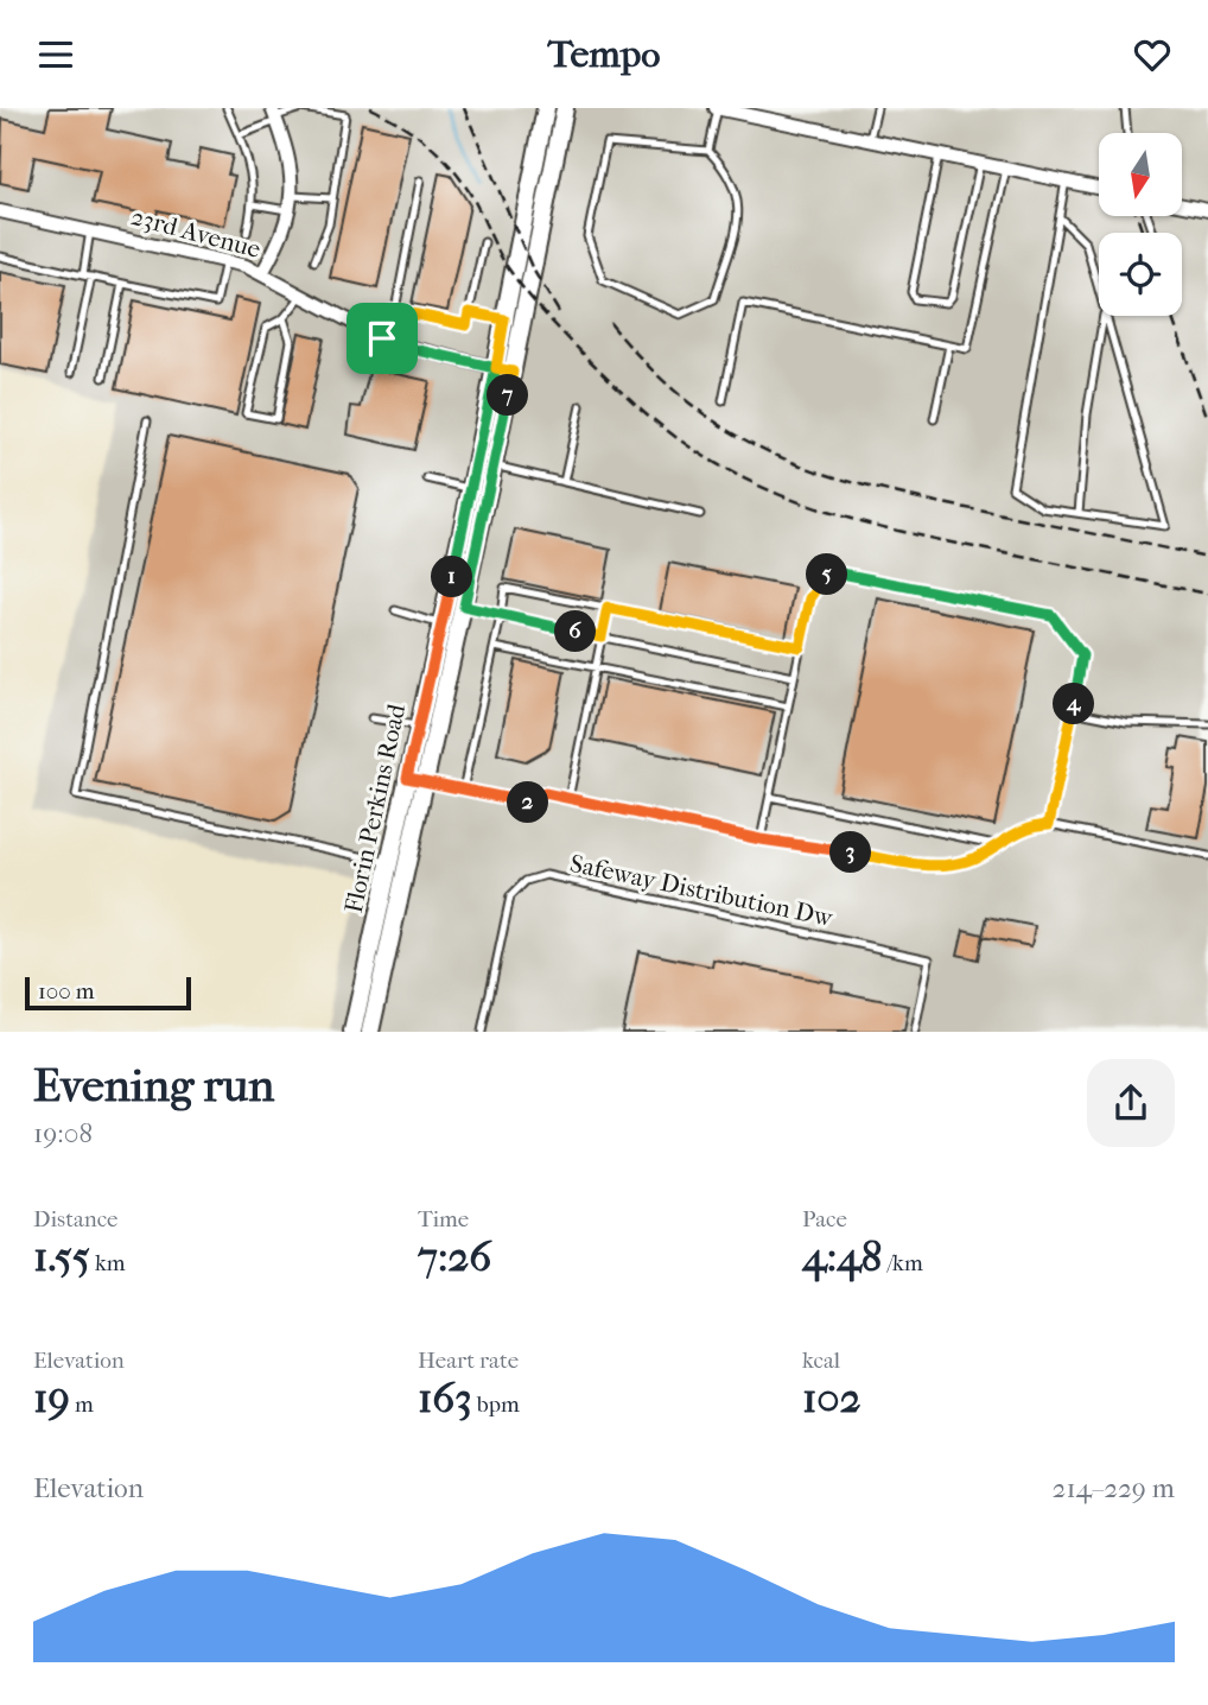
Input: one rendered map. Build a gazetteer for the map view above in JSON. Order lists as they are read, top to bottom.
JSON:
{
  "streets": {
    "main road": ["Florin Perkins Road"],
    "street": ["23rd Avenue"],
    "lane": ["Safeway Distribution Dw"]
  },
  "crossings": [
    ["23rd Avenue", "Florin Perkins Road"]
  ],
  "scale_bar": "100 m",
  "north": "bottom",
  "page": {
    "header": "Tempo",
    "pins": [
      "7",
      "5",
      "1",
      "6",
      "4",
      "2",
      "3"
    ],
    "scale": "100 m",
    "heading": ["Evening run", "19:08"],
    "stats": [
      ["Distance", "1.55 km"],
      ["Time", "7:26"],
      ["Pace", "4:48 /km"],
      ["Elevation", "19 m"],
      ["Heart rate", "163 bpm"],
      ["kcal", "102"]
    ],
    "chart": ["Elevation", "214–229 m"]
  }
}
